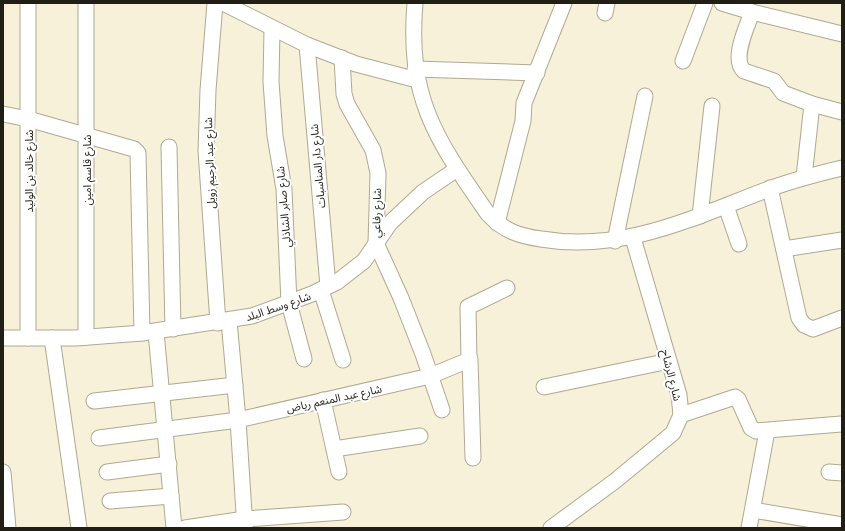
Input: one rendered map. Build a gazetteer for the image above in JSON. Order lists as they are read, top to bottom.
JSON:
{
  "streets": {
    "street": [
      "شارع عبد الرحيم زويل",
      "شارع دار المناسبات",
      "شارع قاسم امين",
      "شارع خالد بن الوليد",
      "شارع صابر الشاذلي",
      "شارع رفاعي",
      "شارع وسط البلد",
      "شارع الرشاح",
      "شارع عبد المنعم رياض"
    ]
  },
  "crossings": [
    ["شارع عبد الرحيم زويل", "شارع وسط البلد"],
    ["شارع عبد الرحيم زويل", "شارع عبد المنعم رياض"],
    ["شارع دار المناسبات", "شارع وسط البلد"],
    ["شارع قاسم امين", "شارع وسط البلد"],
    ["شارع خالد بن الوليد", "شارع وسط البلد"],
    ["شارع صابر الشاذلي", "شارع وسط البلد"],
    ["شارع رفاعي", "شارع وسط البلد"],
    ["شارع رفاعي", "شارع عبد المنعم رياض"]
  ]
}
